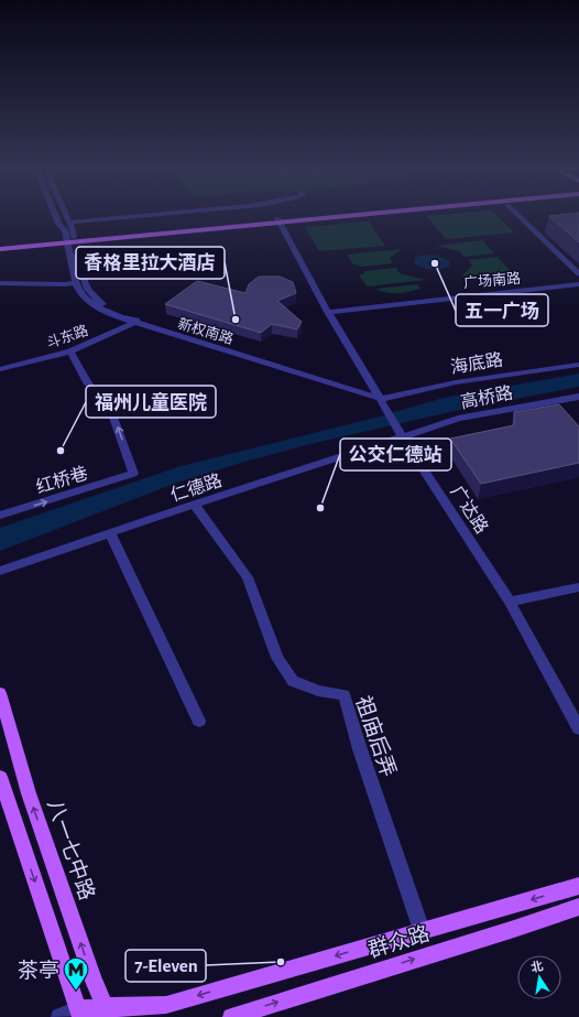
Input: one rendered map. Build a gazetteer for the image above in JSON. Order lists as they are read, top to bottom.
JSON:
{
  "streets": {
    "main road": ["八一七中路", "群众路"],
    "street": [
      "广场南路",
      "新权南路",
      "斗东路",
      "海底路",
      "高桥路",
      "红桥巷",
      "仁德路",
      "广达路",
      "祖庙后弄"
    ]
  },
  "crossings": [
    ["广场南路", "广达路"],
    ["新权南路", "斗东路"],
    ["新权南路", "海底路"],
    ["新权南路", "广达路"],
    ["斗东路", "红桥巷"],
    ["海底路", "广达路"],
    ["高桥路", "仁德路"],
    ["高桥路", "广达路"],
    ["仁德路", "广达路"],
    ["仁德路", "祖庙后弄"]
  ],
  "places": {
    "other": [
      "五一广场",
      "香格里拉大酒店",
      "福州儿童医院",
      "公交仁德站",
      "7-Eleven"
    ],
    "metro station": ["茶亭"]
  },
  "north": "top"
}
